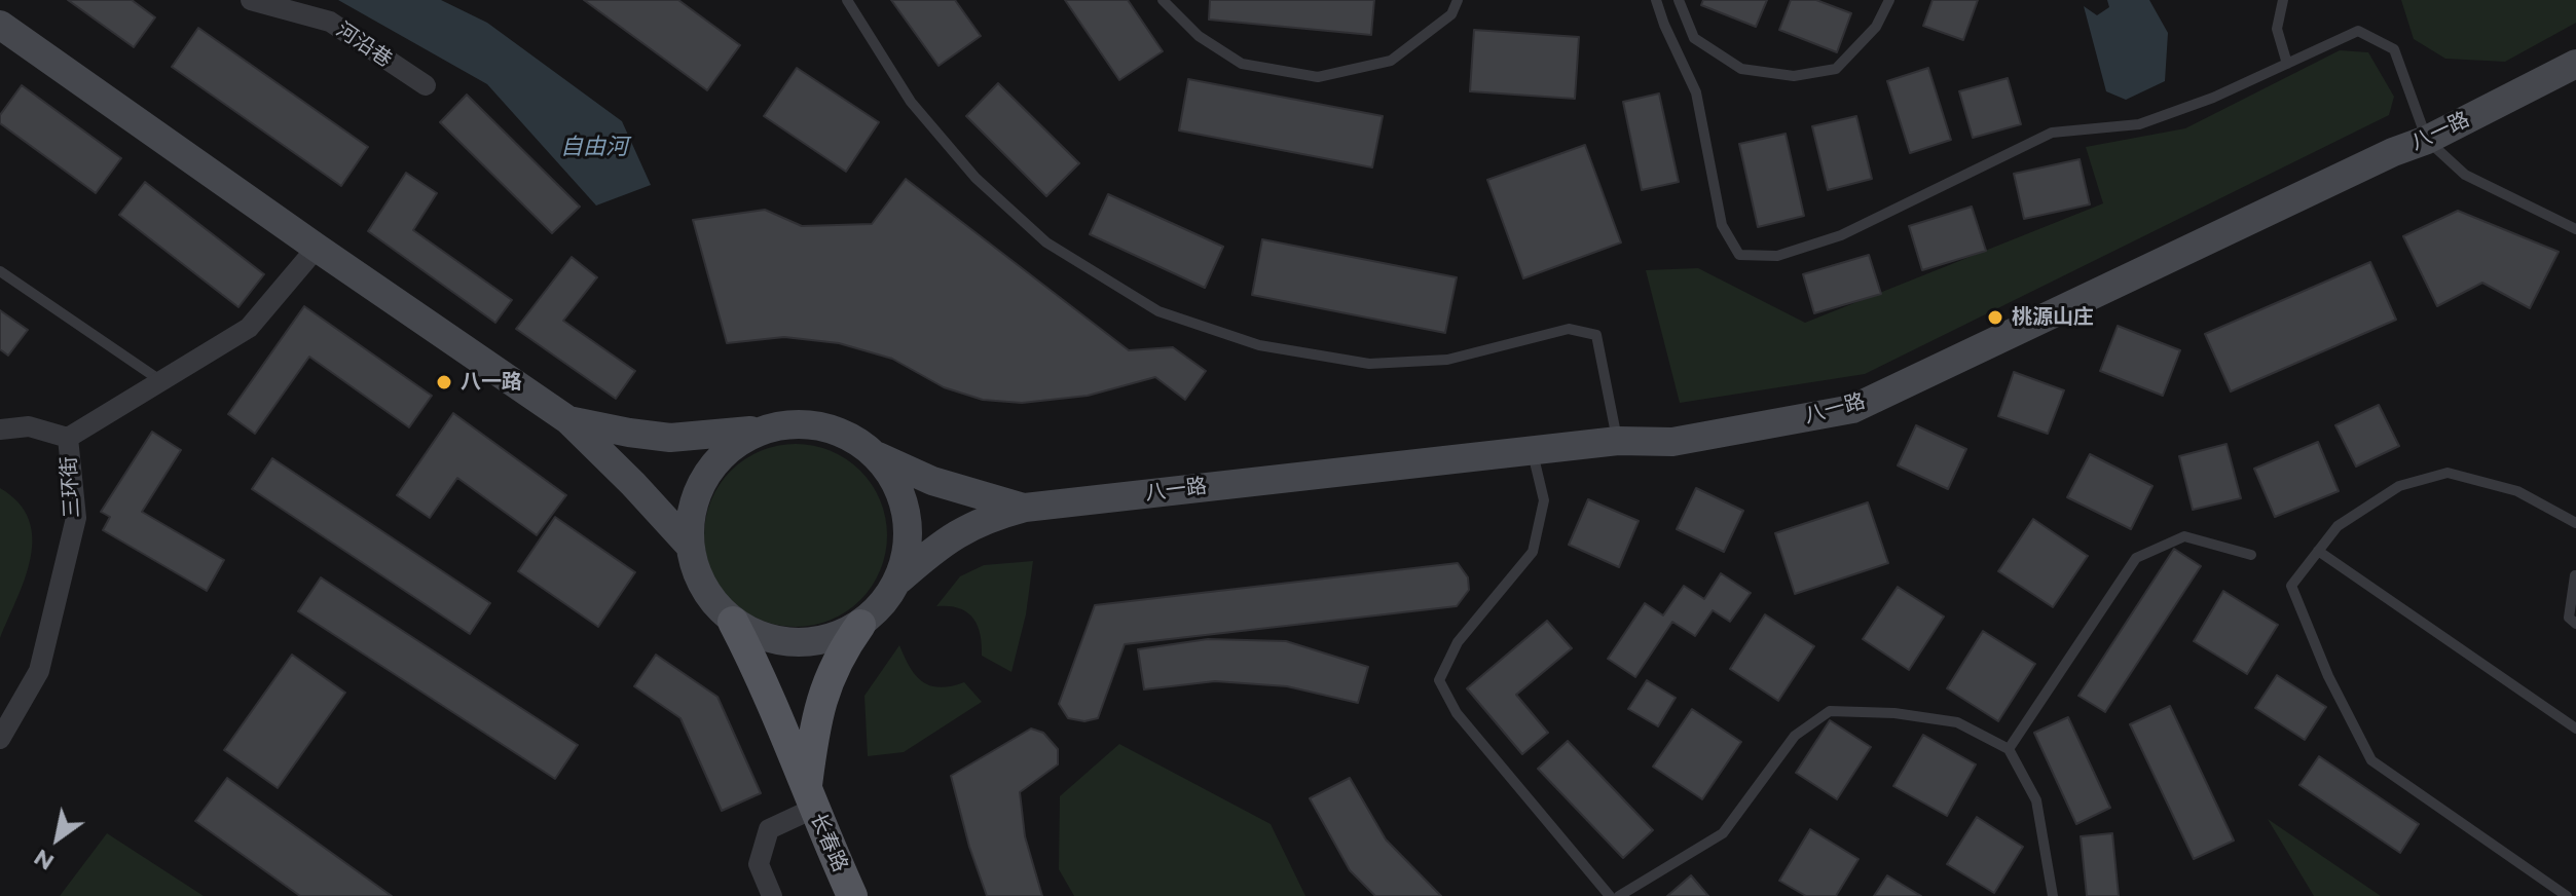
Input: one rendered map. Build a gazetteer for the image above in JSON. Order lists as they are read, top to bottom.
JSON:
{
  "streets": {
    "main road": ["八一路", "长春路"],
    "street": ["河沿巷", "三环街"]
  },
  "water": ["自由河"],
  "places": ["桃源山庄", "八一路"],
  "north": "bottom left"
}
